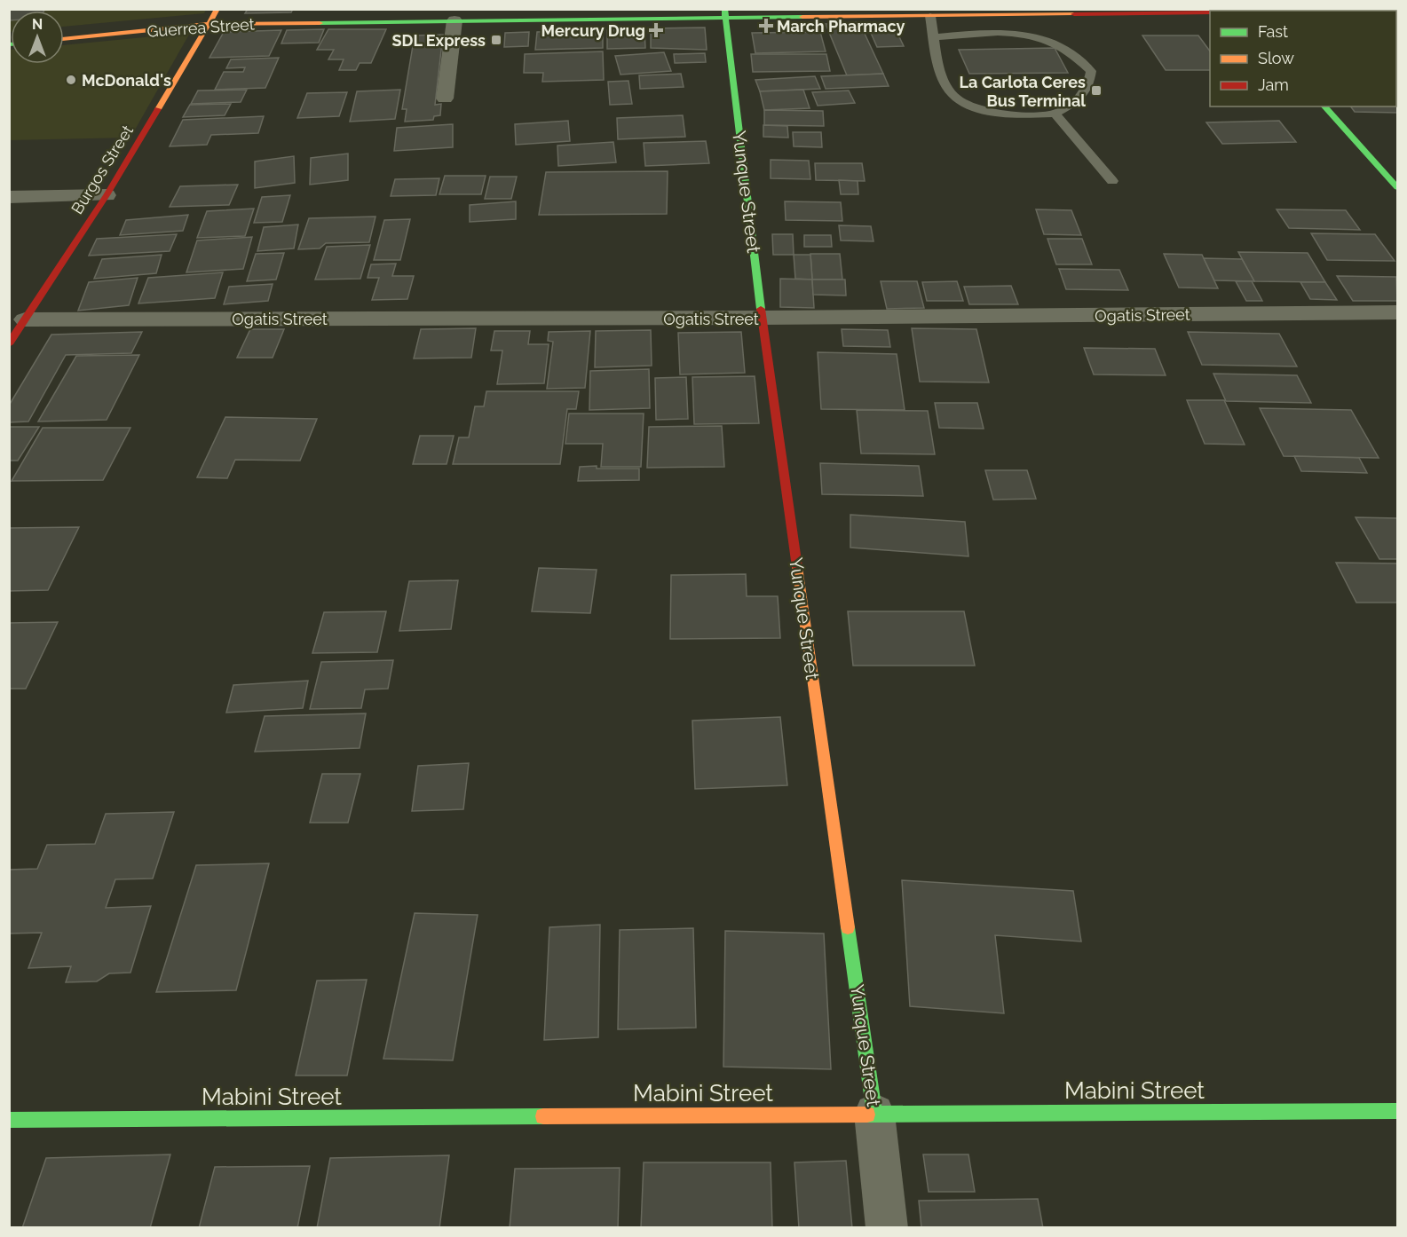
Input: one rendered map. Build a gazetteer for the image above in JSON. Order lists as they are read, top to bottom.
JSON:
{
  "streets": {
    "street": [
      "Guerrea Street",
      "Burgos Street",
      "Yunque Street",
      "Ogatis Street",
      "Mabini Street"
    ]
  },
  "crossings": [
    ["Guerrea Street", "Burgos Street"],
    ["Guerrea Street", "Yunque Street"],
    ["Burgos Street", "Ogatis Street"],
    ["Yunque Street", "Ogatis Street"],
    ["Yunque Street", "Mabini Street"]
  ],
  "places": {
    "health": ["March Pharmacy", "Mercury Drug"],
    "transit": ["SDL Express", "La Carlota Ceres Bus Terminal"],
    "other": ["McDonald's"]
  },
  "legend": ["Fast", "Slow", "Jam"],
  "north": "top"
}
